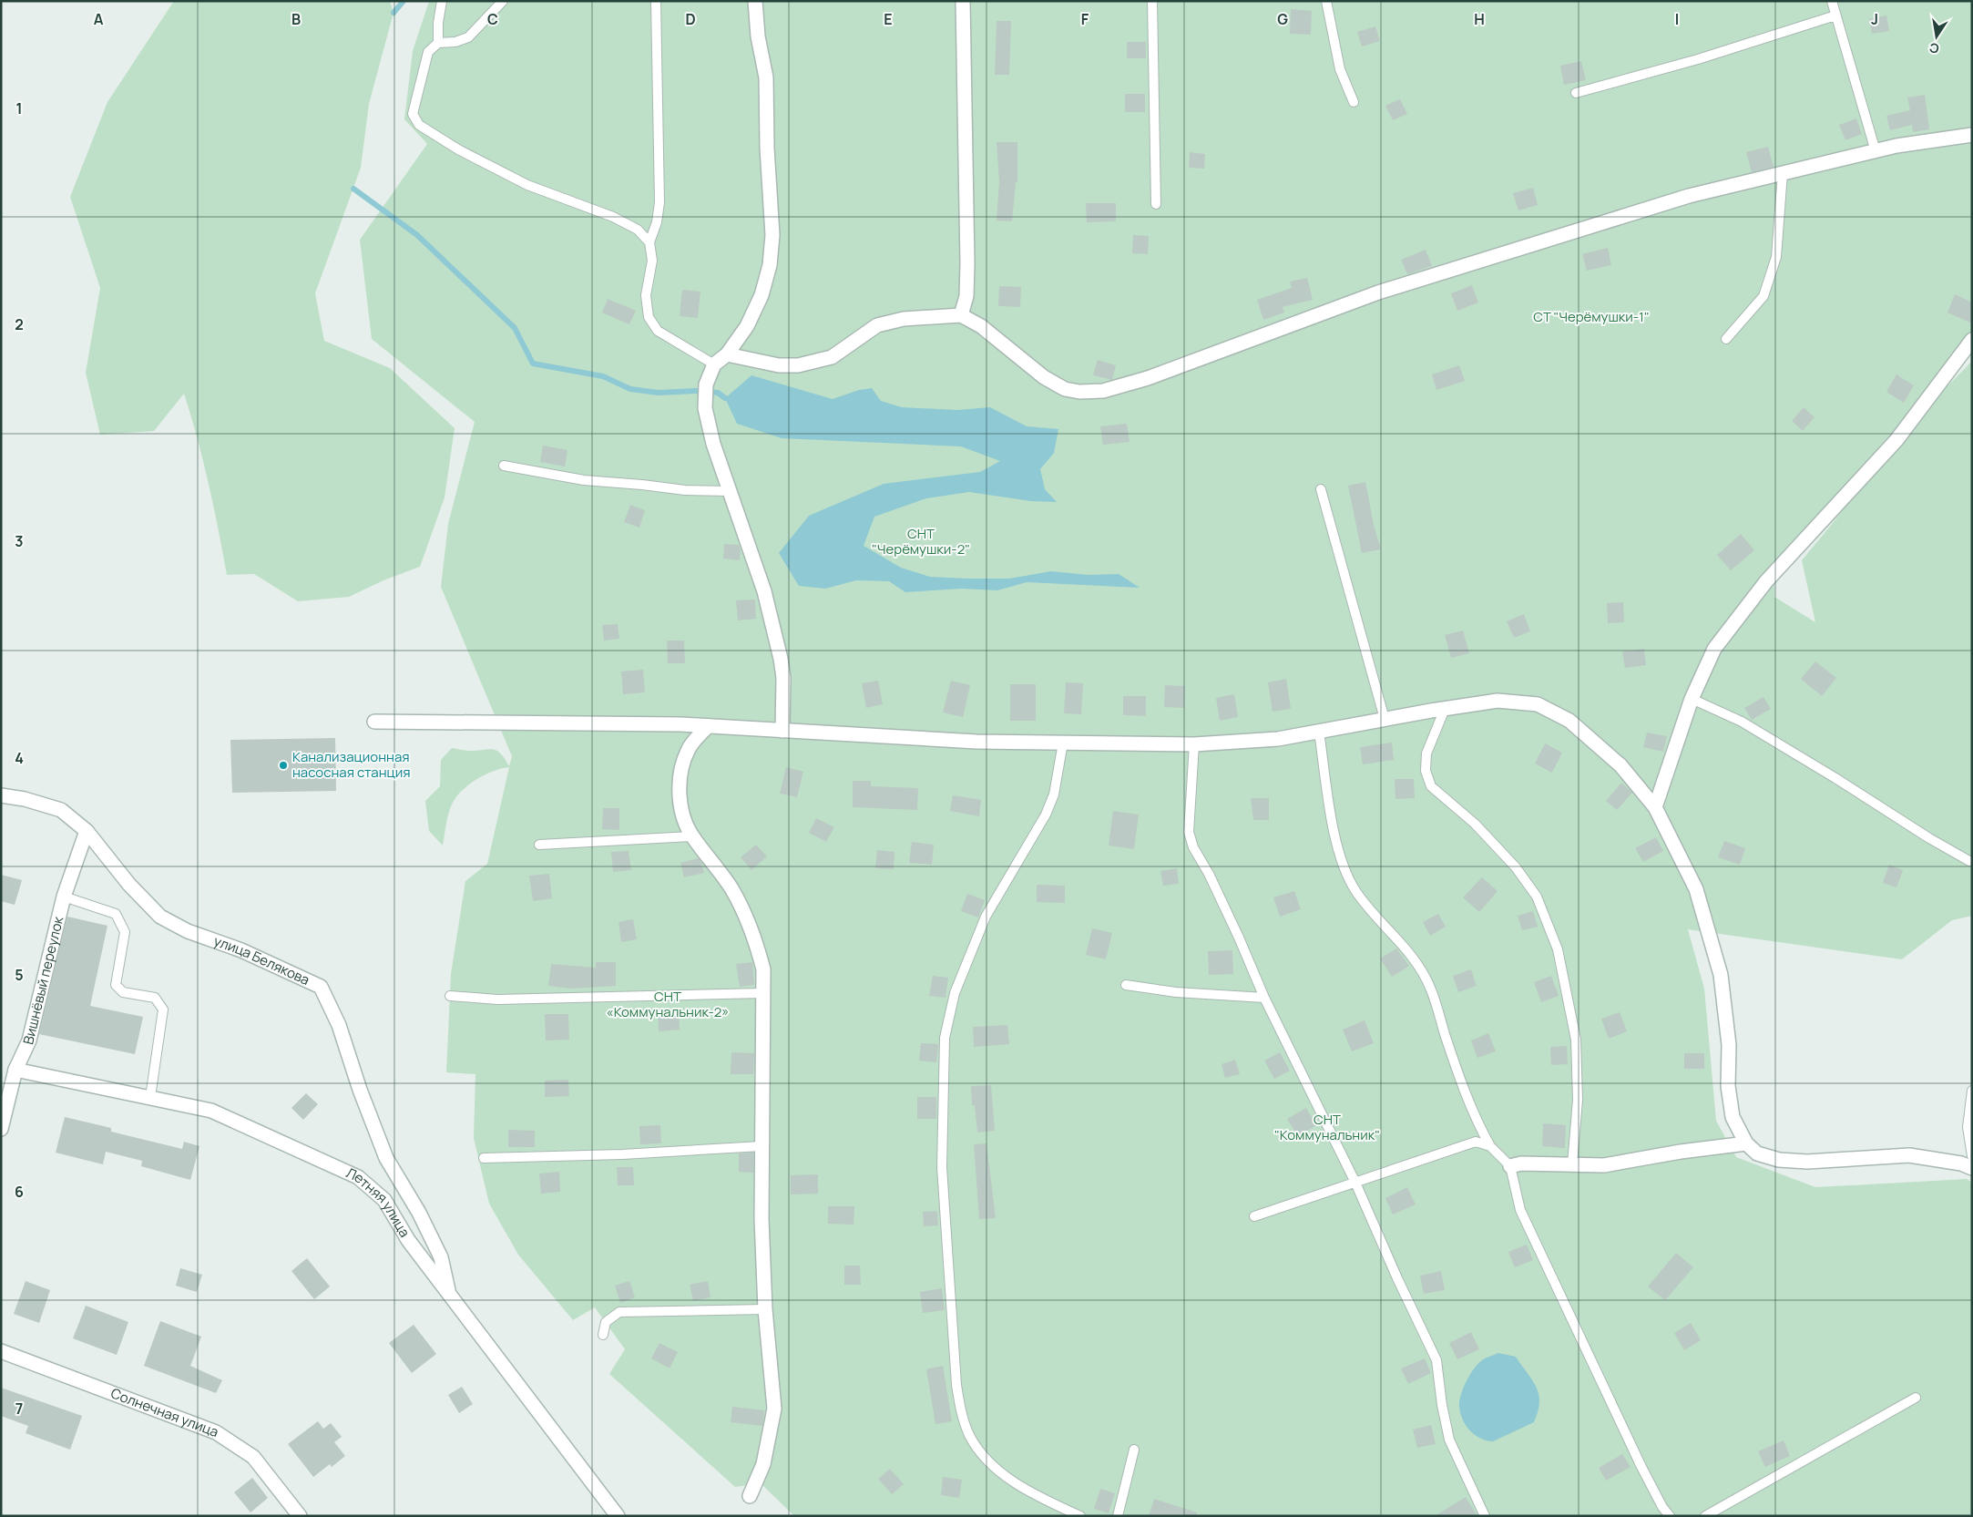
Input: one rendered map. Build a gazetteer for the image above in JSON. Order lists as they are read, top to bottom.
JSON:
{
  "streets": {
    "street": [
      "улица Белякова",
      "Вишнёвый переулок",
      "Летняя улица",
      "Солнечная улица"
    ]
  },
  "crossings": [
    ["улица Белякова", "Вишнёвый переулок"],
    ["улица Белякова", "Летняя улица"],
    ["Вишнёвый переулок", "Летняя улица"]
  ],
  "parks": [
    "СТ \"Черёмушки-1\"",
    "СНТ \"Черёмушки-2\"",
    "СНТ «Коммунальник-2»",
    "СНТ \"Коммунальник\""
  ],
  "places": ["Канализационная насосная станция"],
  "north": "bottom",
  "grid": {
    "columns": [
      "A",
      "B",
      "C",
      "D",
      "E",
      "F",
      "G",
      "H",
      "I",
      "J"
    ],
    "rows": [
      "1",
      "2",
      "3",
      "4",
      "5",
      "6",
      "7"
    ]
  }
}
